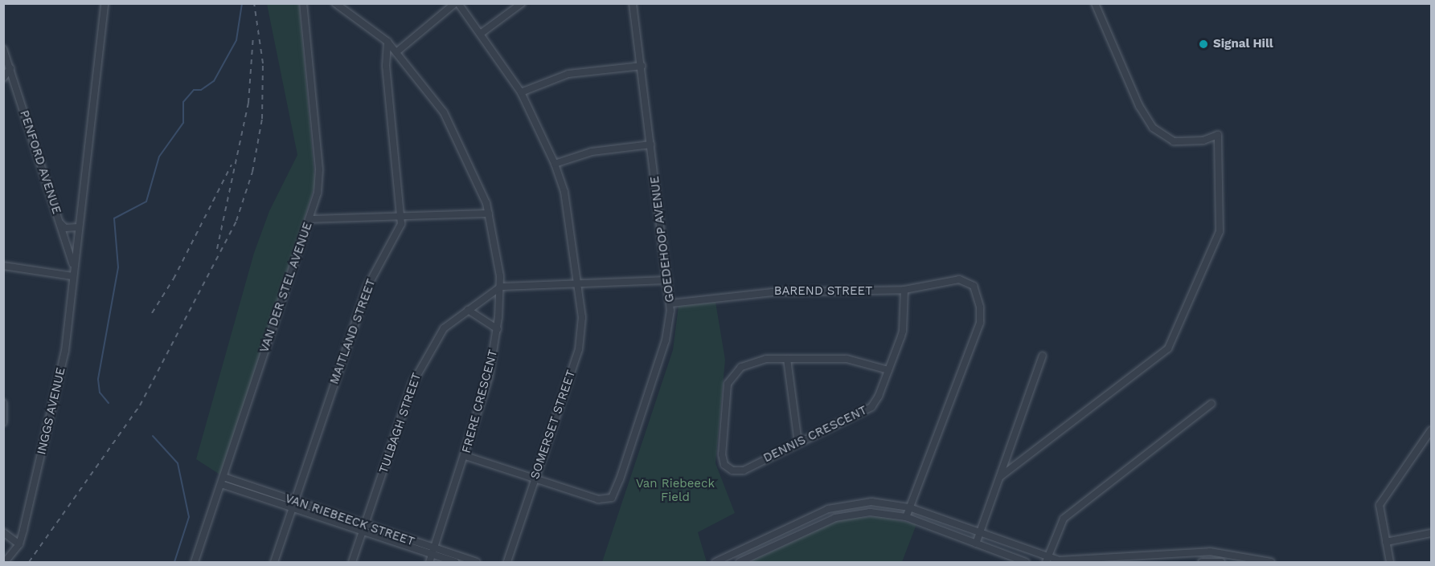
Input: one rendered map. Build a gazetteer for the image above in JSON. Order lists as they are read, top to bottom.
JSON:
{
  "streets": {
    "street": [
      "PENFORD AVENUE",
      "GOEDEHOOP AVENUE",
      "VAN DER STEL AVENUE",
      "BAREND STREET",
      "MAITLAND STREET",
      "FRERE CRESCENT",
      "INGGS AVENUE",
      "TULBAGH STREET",
      "SOMERSET STREET",
      "DENNIS CRESCENT",
      "VAN RIEBEECK STREET"
    ]
  },
  "crossings": [
    ["PENFORD AVENUE", "INGGS AVENUE"],
    ["GOEDEHOOP AVENUE", "BAREND STREET"],
    ["GOEDEHOOP AVENUE", "SOMERSET STREET"],
    ["VAN DER STEL AVENUE", "VAN RIEBEECK STREET"],
    ["BAREND STREET", "DENNIS CRESCENT"],
    ["MAITLAND STREET", "FRERE CRESCENT"],
    ["MAITLAND STREET", "VAN RIEBEECK STREET"],
    ["FRERE CRESCENT", "TULBAGH STREET"],
    ["FRERE CRESCENT", "VAN RIEBEECK STREET"],
    ["TULBAGH STREET", "VAN RIEBEECK STREET"]
  ],
  "parks": ["Van Riebeeck Field"],
  "places": ["Signal Hill"]
}
